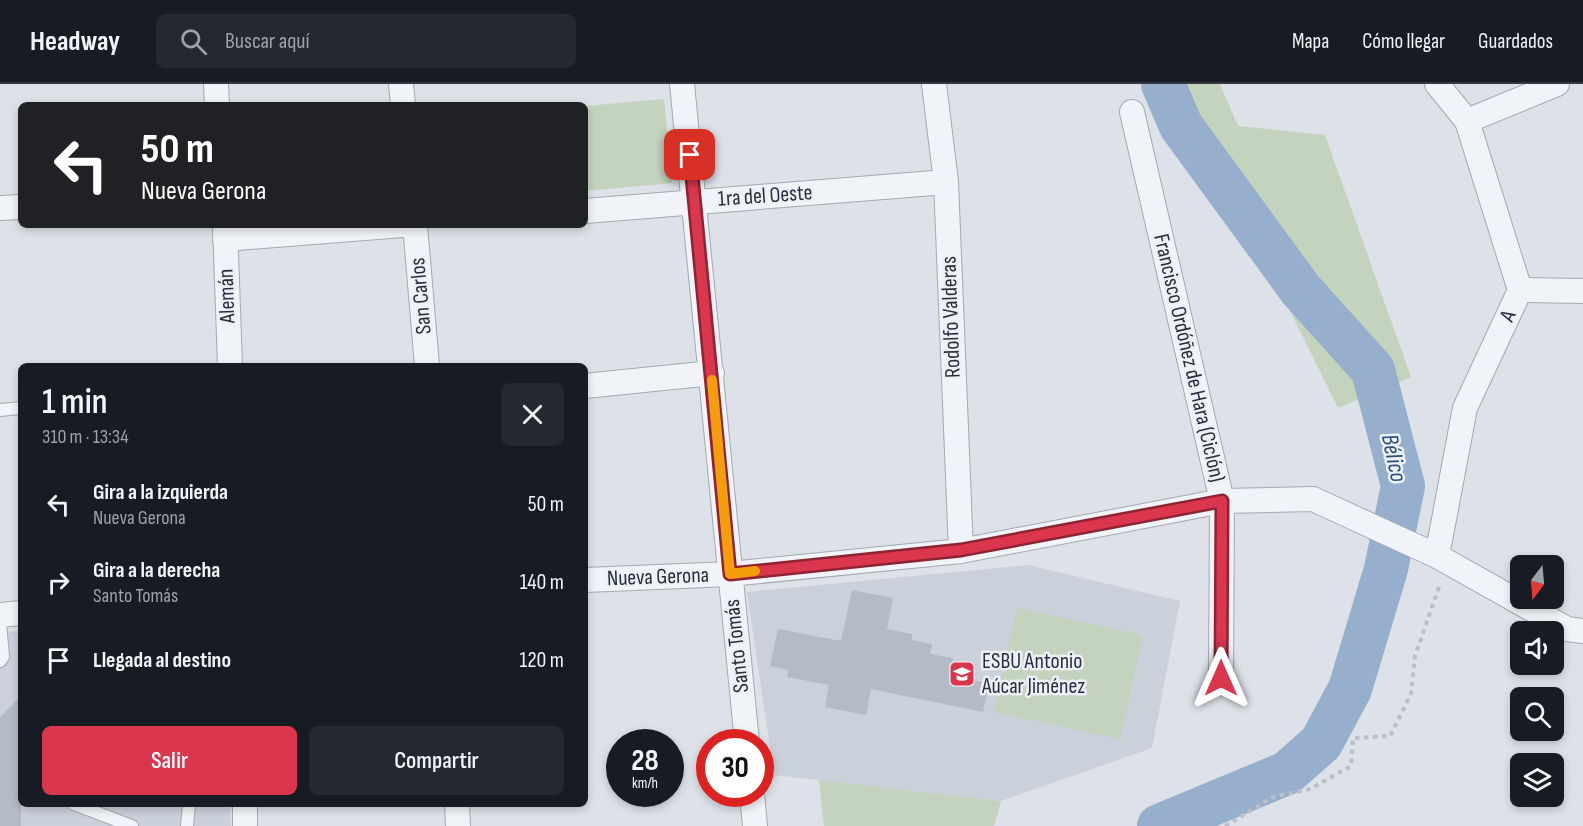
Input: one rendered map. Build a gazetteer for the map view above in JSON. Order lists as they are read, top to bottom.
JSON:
{
  "streets": {
    "street": [
      "1ra del Oeste",
      "Alemán",
      "San Carlos",
      "A",
      "Rodolfo Valderas",
      "Francisco Ordóñez de Hara (Ciclón)",
      "Nueva Gerona",
      "Santo Tomás"
    ]
  },
  "crossings": [
    ["1ra del Oeste", "Rodolfo Valderas"],
    ["1ra del Oeste", "Santo Tomás"],
    ["A", "Nueva Gerona"],
    ["Rodolfo Valderas", "Nueva Gerona"],
    ["Francisco Ordóñez de Hara (Ciclón)", "Nueva Gerona"],
    ["Nueva Gerona", "Santo Tomás"]
  ],
  "water": ["Bélico"],
  "places": {
    "school or university": ["ESBU Antonio Aúcar Jiménez"]
  },
  "north": "bottom",
  "page": {
    "header": "Headway",
    "search": "Buscar aquí",
    "nav": ["Mapa", "Cómo llegar", "Guardados"],
    "turn": ["50 m", "Nueva Gerona"],
    "heading": ["1 min", "310 m · 13:34"],
    "list": [
      {
        "name": "Gira a la izquierda",
        "note": "Nueva Gerona",
        "value": "50 m"
      },
      {
        "name": "Gira a la derecha",
        "note": "Santo Tomás",
        "value": "140 m"
      },
      {
        "name": "Llegada al destino",
        "value": "120 m"
      }
    ],
    "buttons": ["Salir", "Compartir"],
    "speed": "28 km/h",
    "limit": "30"
  }
}
